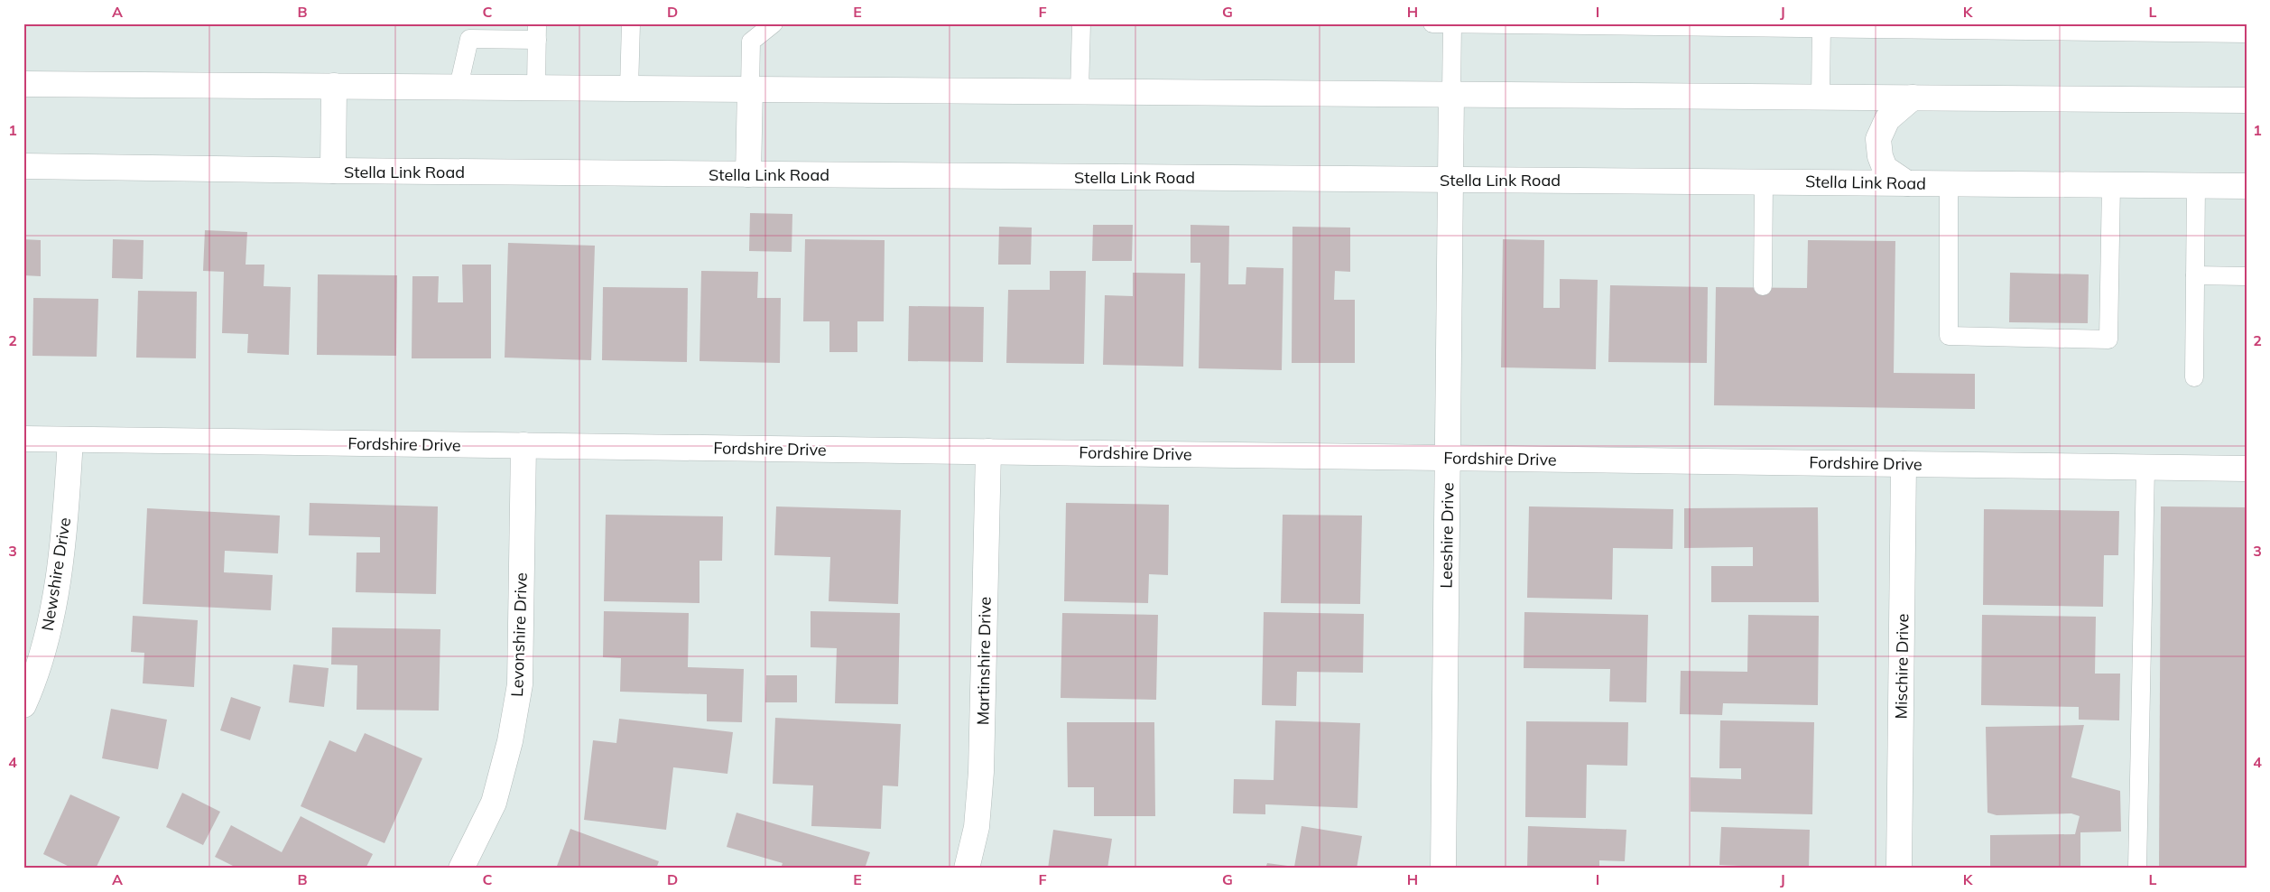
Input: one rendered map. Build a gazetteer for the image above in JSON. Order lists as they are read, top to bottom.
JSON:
{
  "streets": {
    "main road": [
      "Stella Link Road",
      "Fordshire Drive",
      "Leeshire Drive",
      "Newshire Drive",
      "Levonshire Drive",
      "Martinshire Drive",
      "Mischire Drive"
    ]
  },
  "crossings": [
    ["Stella Link Road", "Leeshire Drive"],
    ["Fordshire Drive", "Leeshire Drive"],
    ["Fordshire Drive", "Newshire Drive"],
    ["Fordshire Drive", "Levonshire Drive"],
    ["Fordshire Drive", "Martinshire Drive"],
    ["Fordshire Drive", "Mischire Drive"]
  ],
  "grid": {
    "columns": [
      "A",
      "B",
      "C",
      "D",
      "E",
      "F",
      "G",
      "H",
      "I",
      "J",
      "K",
      "L"
    ],
    "rows": [
      "1",
      "2",
      "3",
      "4"
    ]
  }
}
